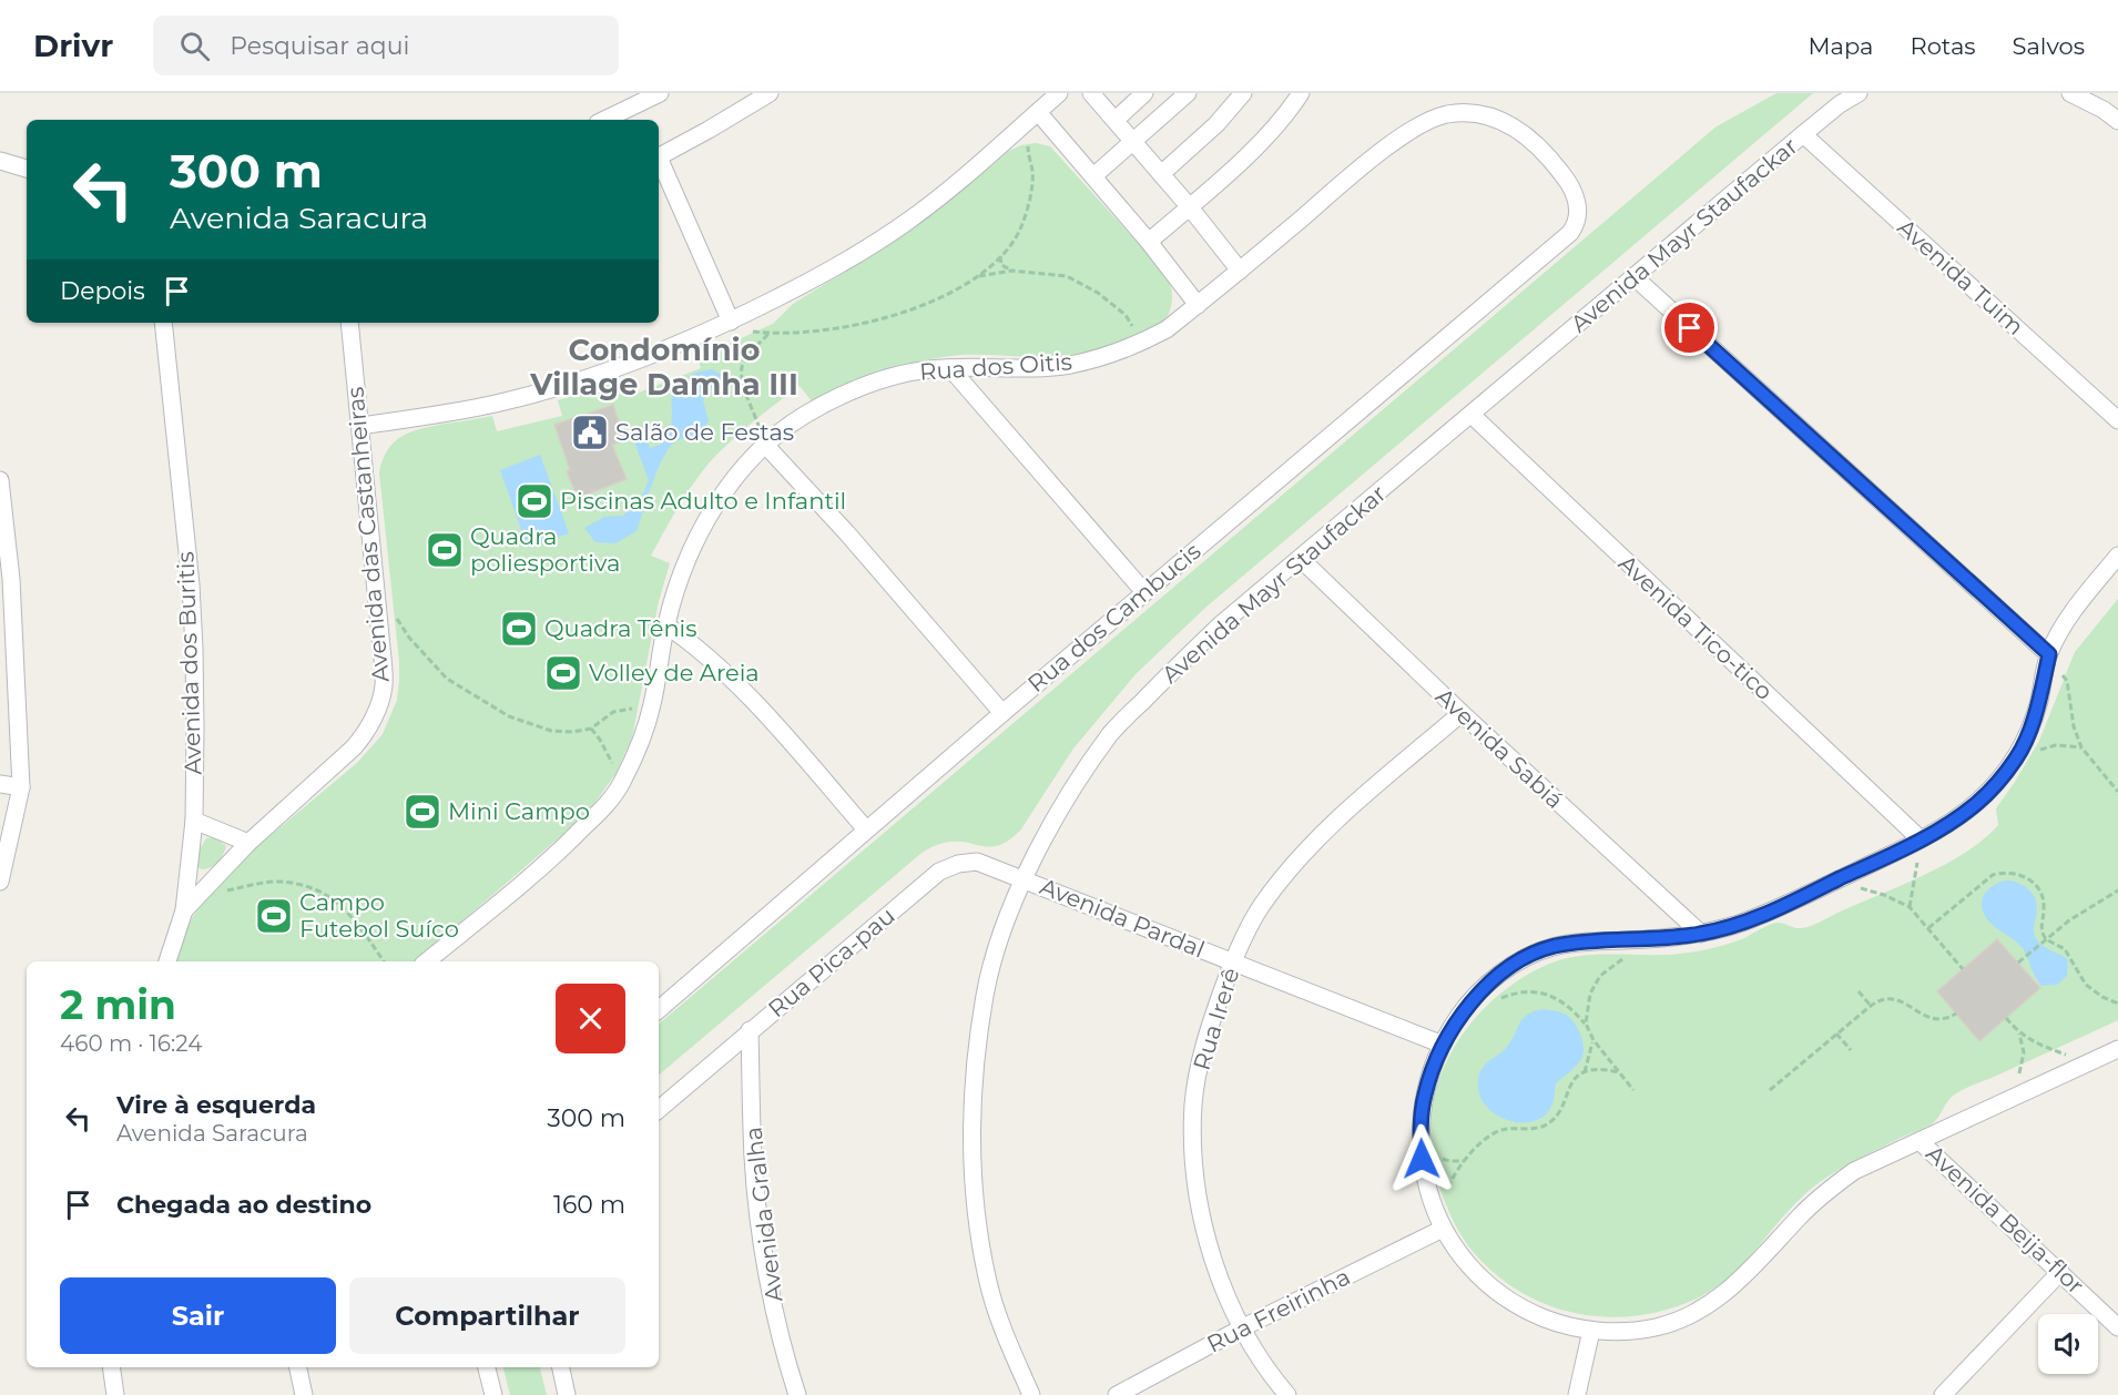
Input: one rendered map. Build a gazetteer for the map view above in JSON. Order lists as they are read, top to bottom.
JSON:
{
  "streets": {
    "street": [
      "Avenida Mayr Staufackar",
      "Avenida Tuim",
      "Rua dos Oitis",
      "Avenida das Castanheiras",
      "Rua dos Cambucis",
      "Avenida Tico-tico",
      "Avenida dos Buritis",
      "Avenida Sabiá",
      "Avenida Pardal",
      "Rua Pica-pau",
      "Rua Irerê",
      "Avenida Gralha",
      "Avenida Beija-flor",
      "Rua Freirinha"
    ]
  },
  "crossings": [
    ["Avenida Mayr Staufackar", "Avenida Tuim"],
    ["Avenida Mayr Staufackar", "Avenida Tico-tico"],
    ["Avenida Mayr Staufackar", "Avenida Sabiá"],
    ["Avenida Mayr Staufackar", "Avenida Pardal"],
    ["Avenida Mayr Staufackar", "Rua Pica-pau"],
    ["Rua dos Oitis", "Rua dos Cambucis"],
    ["Avenida das Castanheiras", "Avenida dos Buritis"],
    ["Avenida Sabiá", "Rua Irerê"],
    ["Avenida Pardal", "Rua Pica-pau"],
    ["Avenida Pardal", "Rua Irerê"],
    ["Rua Pica-pau", "Avenida Gralha"],
    ["Rua Irerê", "Rua Freirinha"]
  ],
  "districts": ["Condomínio Village Damha III"],
  "places": {
    "public building": ["Salão de Festas"],
    "sports": [
      "Piscinas Adulto e Infantil",
      "Quadra poliesportiva",
      "Quadra Tênis",
      "Volley de Areia",
      "Mini Campo",
      "Campo Futebol Suíco"
    ]
  },
  "page": {
    "header": "Drivr",
    "search": "Pesquisar aqui",
    "nav": ["Mapa", "Rotas", "Salvos"],
    "turn": ["300 m", "Avenida Saracura"],
    "then": "Depois",
    "heading": ["2 min", "460 m · 16:24"],
    "list": [
      {
        "name": "Vire à esquerda",
        "note": "Avenida Saracura",
        "value": "300 m"
      },
      {
        "name": "Chegada ao destino",
        "value": "160 m"
      }
    ],
    "buttons": ["Sair", "Compartilhar"]
  }
}
